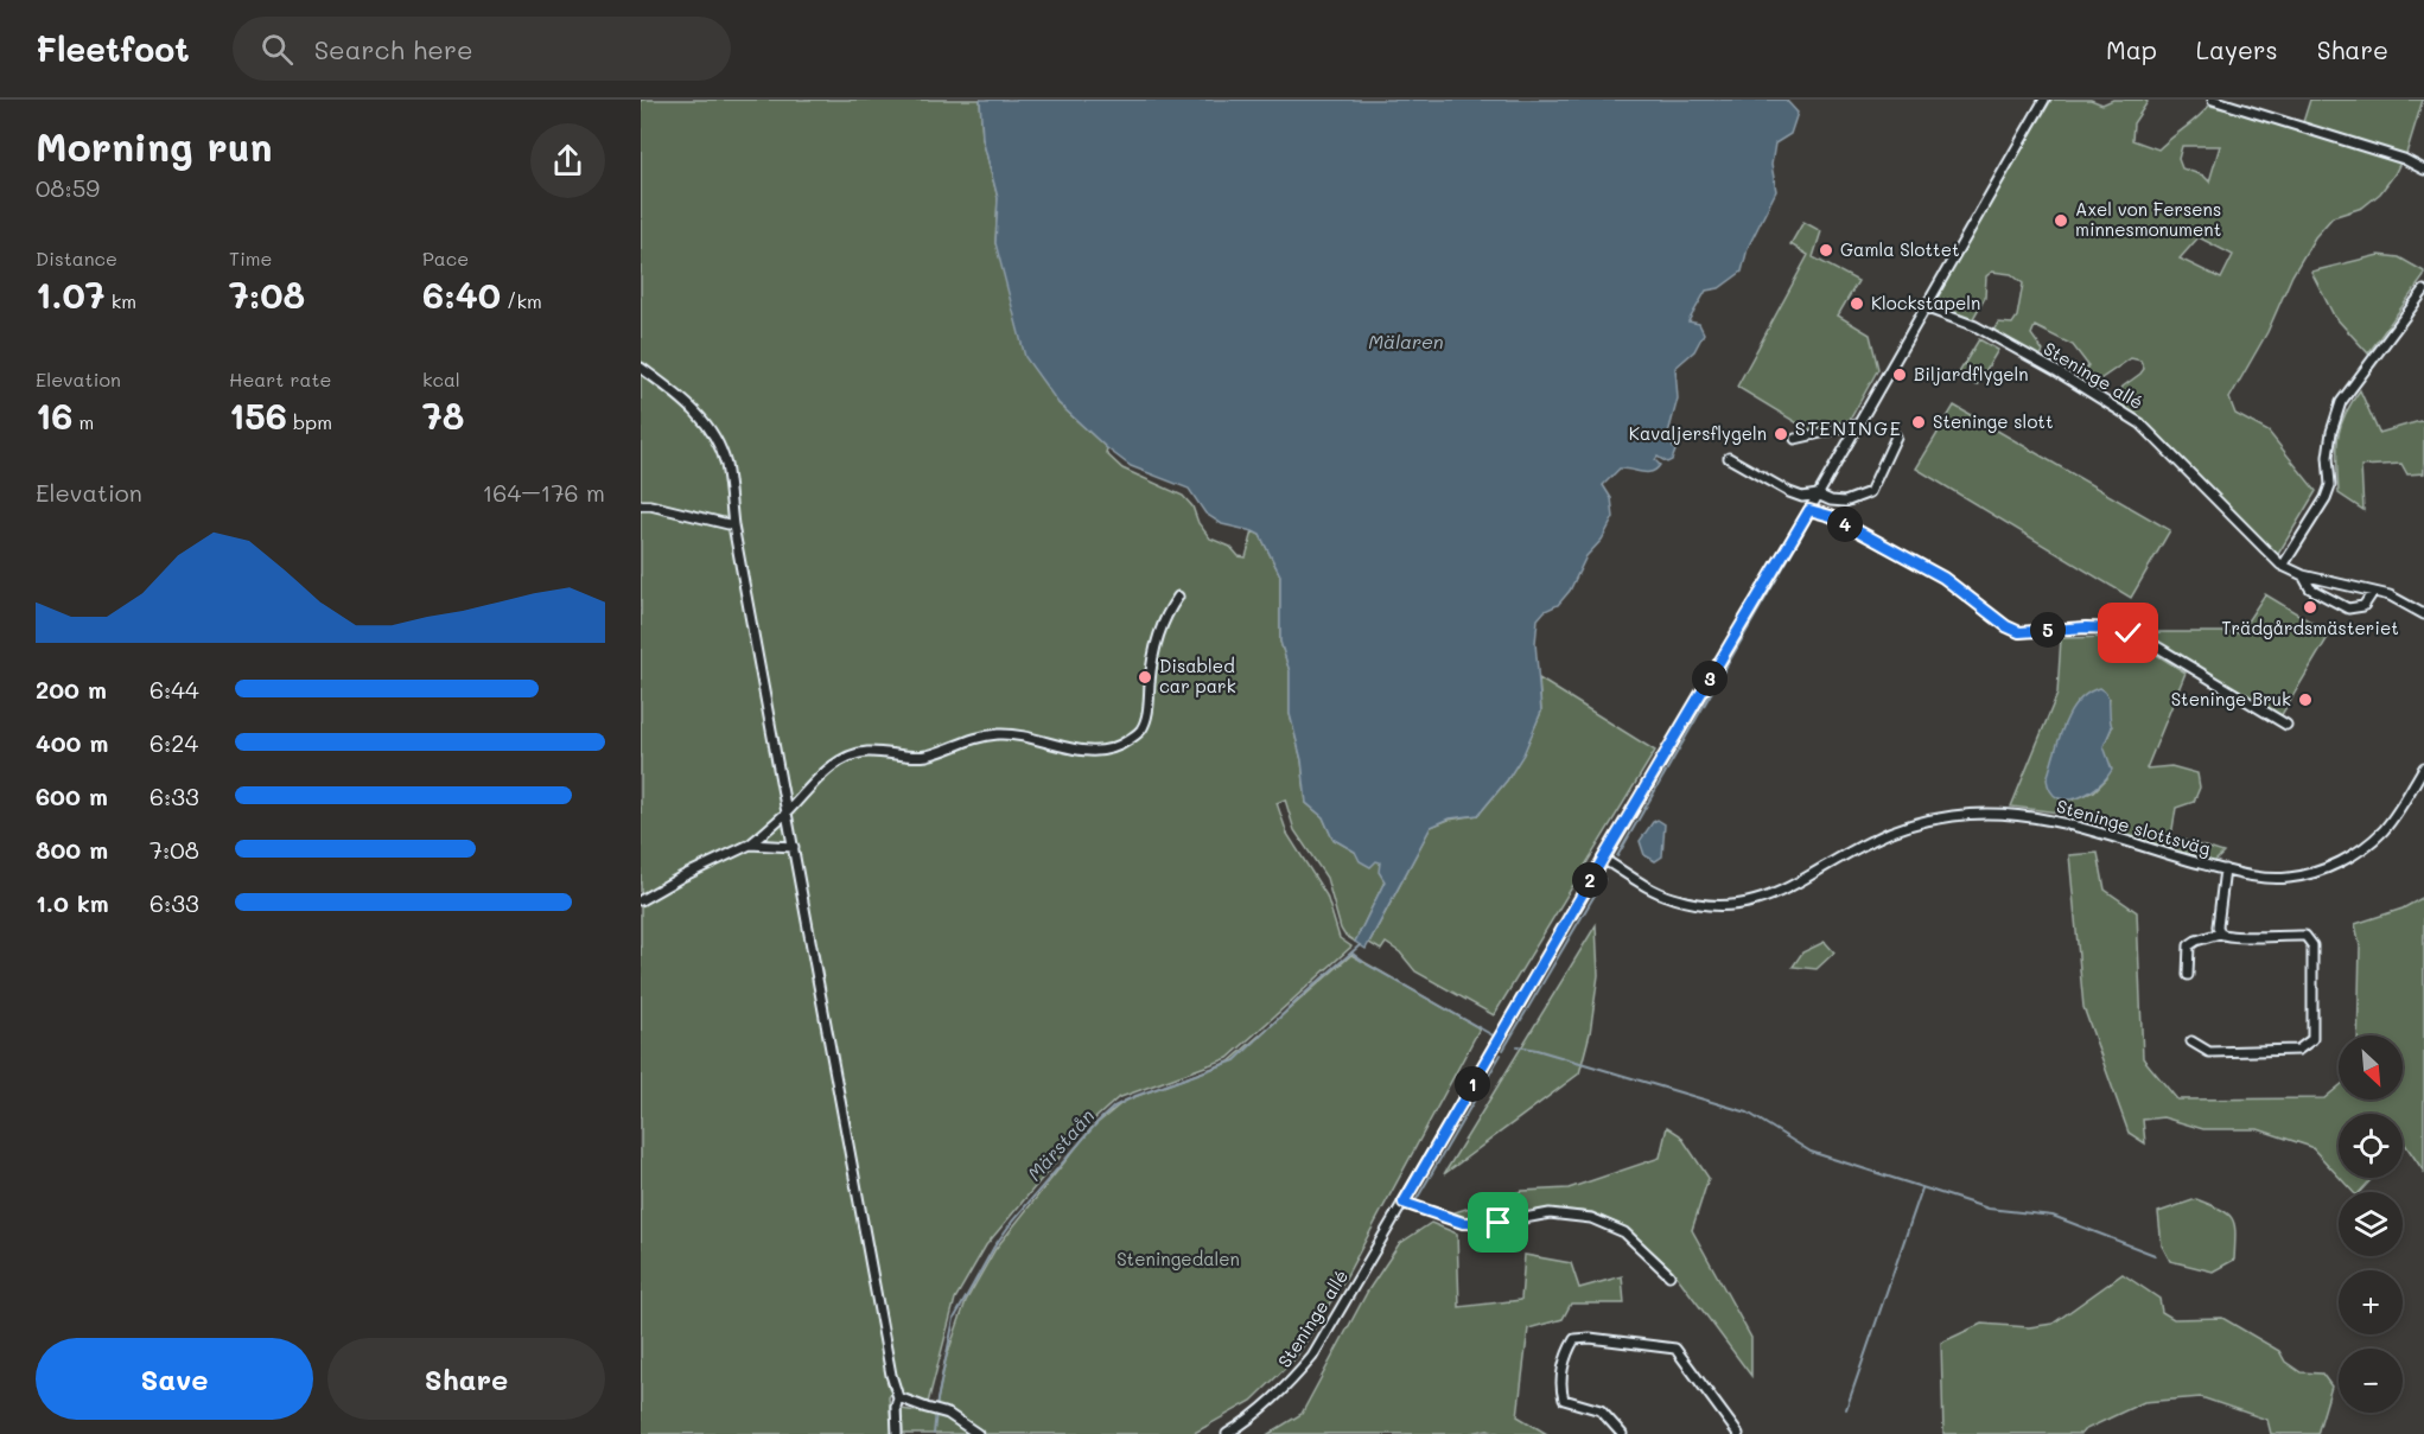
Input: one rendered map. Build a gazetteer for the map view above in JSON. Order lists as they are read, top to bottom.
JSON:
{
  "streets": {
    "street": ["Steninge allé", "Steninge slottsväg"]
  },
  "crossings": [
    ["Steninge allé", "Steninge slottsväg"]
  ],
  "districts": ["STENINGE"],
  "water": ["Mälaren", "Märstaån"],
  "parks": ["Steningedalen"],
  "places": [
    "Axel von Fersens minnesmonument",
    "Gamla Slottet",
    "Klockstapeln",
    "Biljardflygeln",
    "Steninge slott",
    "Kavaljersflygeln",
    "Trädgårdsmästeriet",
    "Disabled car park",
    "Steninge Bruk"
  ],
  "north": "bottom right",
  "page": {
    "header": "Fleetfoot",
    "search": "Search here",
    "nav": ["Map", "Layers", "Share"],
    "heading": ["Morning run", "08:59"],
    "stats": [
      ["Distance", "1.07 km"],
      ["Time", "7:08"],
      ["Pace", "6:40 /km"],
      ["Elevation", "16 m"],
      ["Heart rate", "156 bpm"],
      ["kcal", "78"]
    ],
    "chart": ["Elevation", "164–176 m"],
    "pins": [
      "4",
      "5",
      "3",
      "2",
      "1"
    ],
    "list": [
      {
        "name": "200 m",
        "note": "6:44"
      },
      {
        "name": "400 m",
        "note": "6:24"
      },
      {
        "name": "600 m",
        "note": "6:33"
      },
      {
        "name": "800 m",
        "note": "7:08"
      },
      {
        "name": "1.0 km",
        "note": "6:33"
      }
    ],
    "map_buttons": ["+", "−"],
    "buttons": ["Save", "Share"]
  }
}
